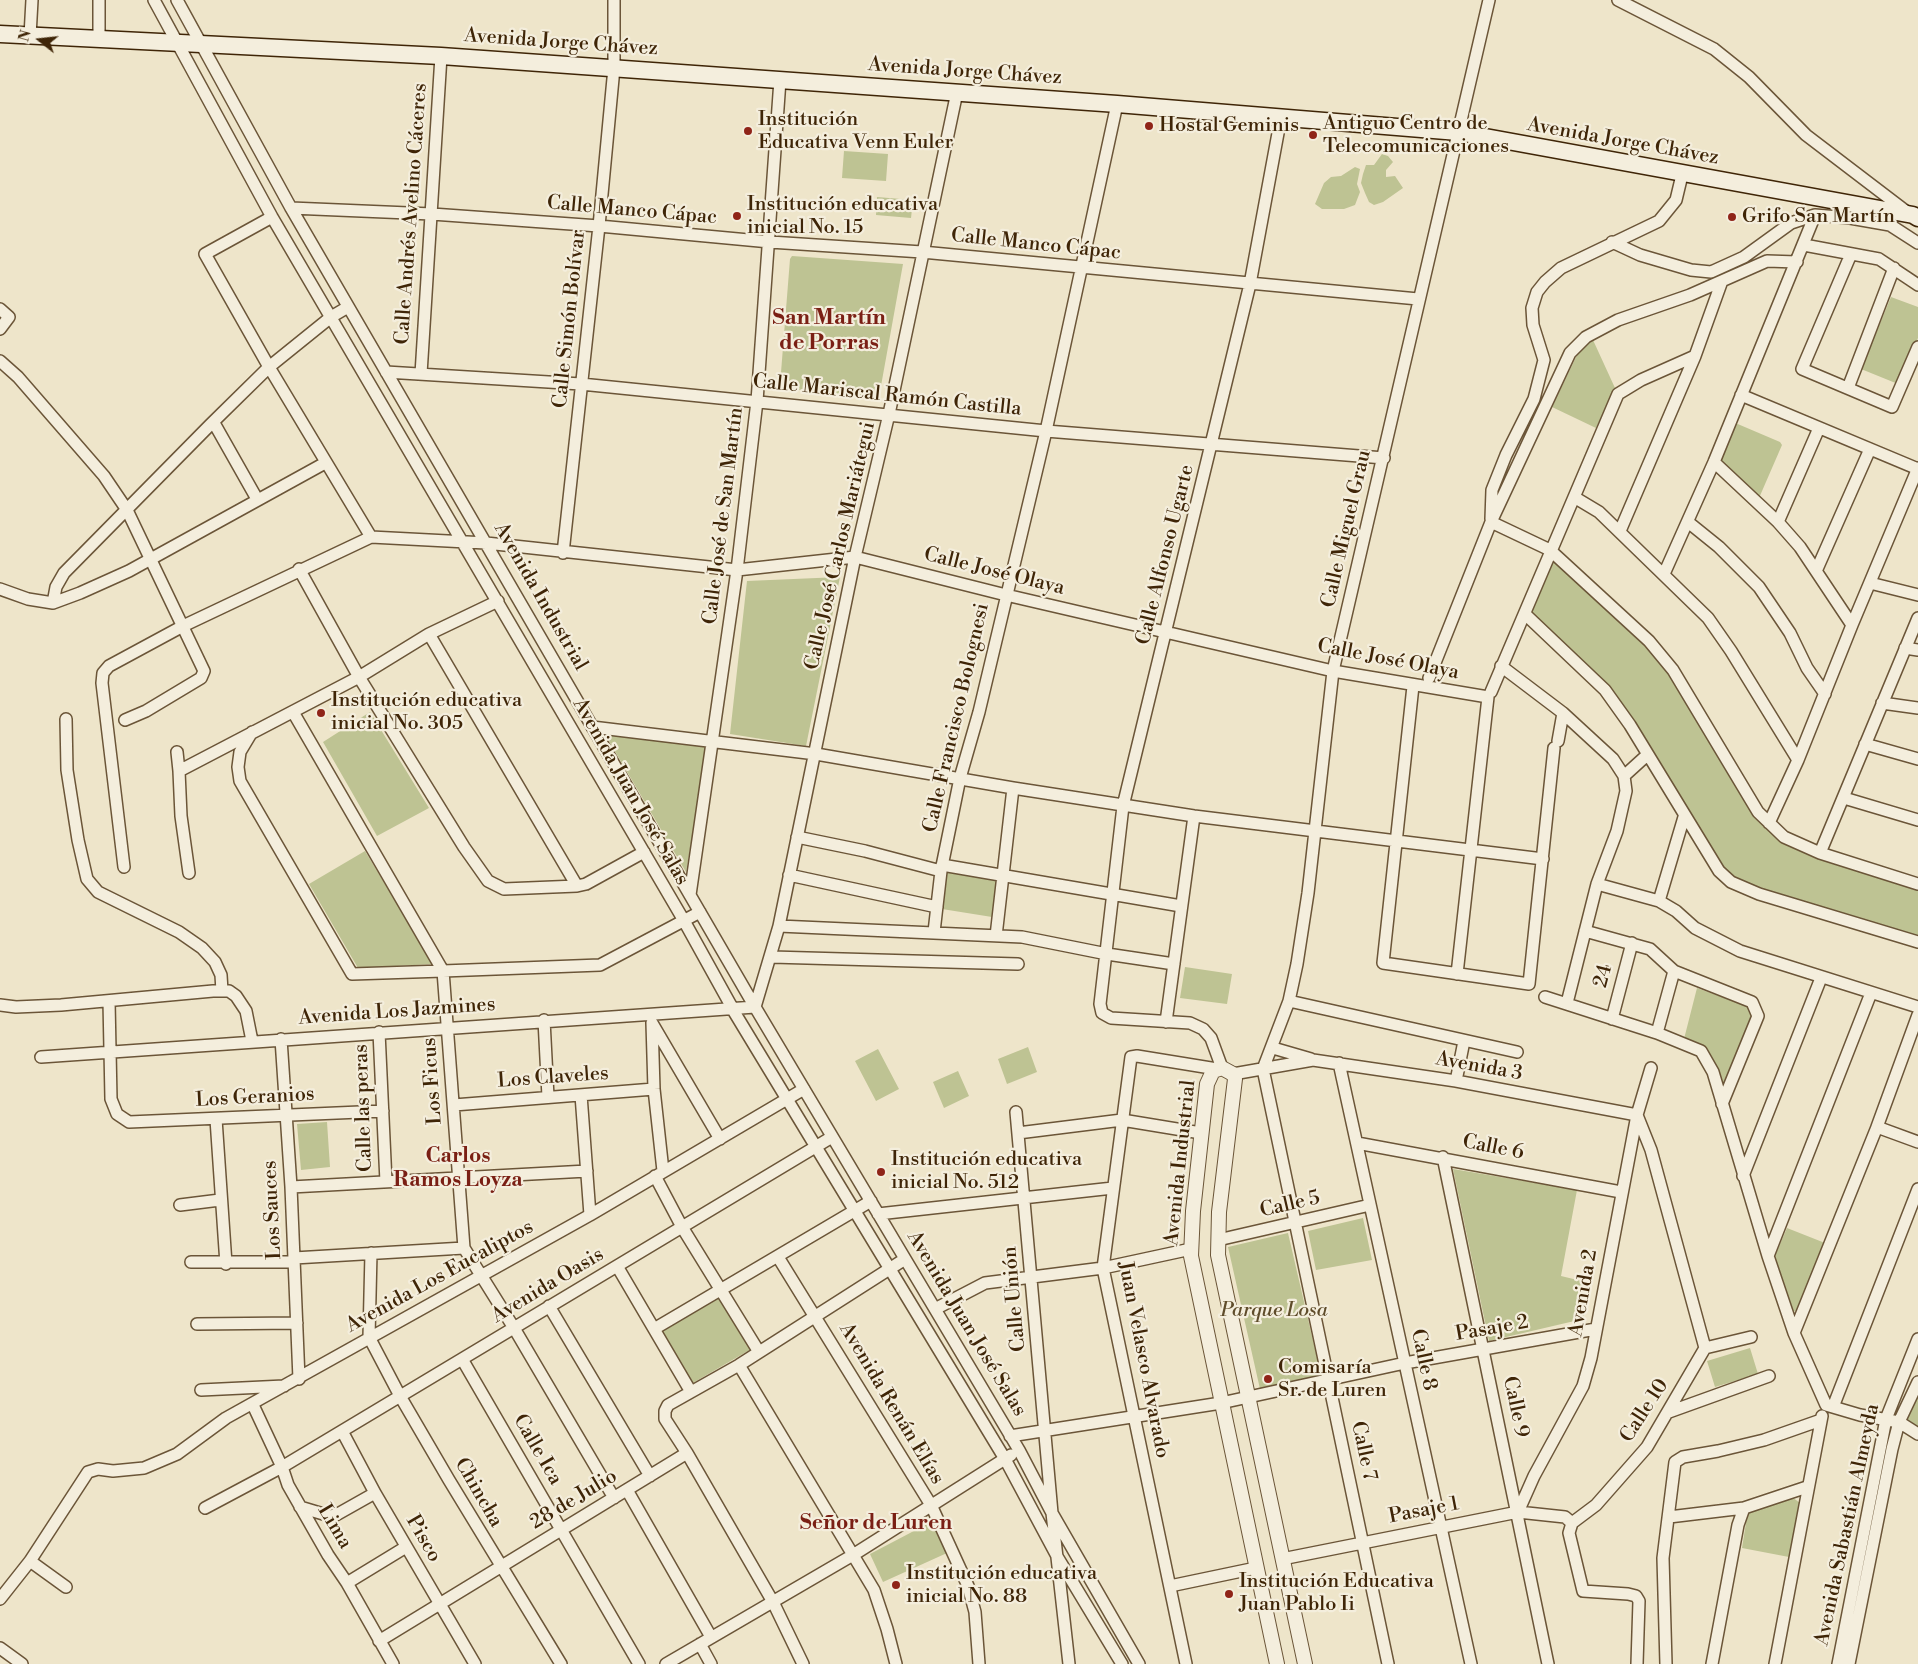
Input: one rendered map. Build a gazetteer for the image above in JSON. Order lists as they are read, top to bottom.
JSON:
{
  "streets": {
    "main road": ["Avenida Jorge Chávez"],
    "street": [
      "Calle Manco Cápac",
      "Calle Andrés Avelino Cáceres",
      "Calle Simón Bolívar",
      "Calle Mariscal Ramón Castilla",
      "Calle José de San Martín",
      "Calle Miguel Grau",
      "Calle José Carlos Mariátegui",
      "Calle Alfonso Ugarte",
      "Calle José Olaya",
      "Avenida Industrial",
      "Calle Francisco Bolognesi",
      "Avenida Juan José Salas",
      "24",
      "Avenida Los Jazmines",
      "Avenida 3",
      "Los Claveles",
      "Los Ficus",
      "Los Geranios",
      "Calle las peras",
      "Calle 6",
      "Calle 5",
      "Los Sauces",
      "Avenida Los Eucaliptos",
      "Avenida Oasis",
      "Avenida 2",
      "Calle Unión",
      "Pasaje 2",
      "Juan Velasco Alvarado",
      "Calle 8",
      "Avenida Renán Elías",
      "Calle 9",
      "Calle 10",
      "Calle Ica",
      "Calle 7",
      "Chincha",
      "28 de Julio",
      "Pasaje 1",
      "Avenida Sabastián Almeyda",
      "Lima",
      "Pisco"
    ]
  },
  "crossings": [
    ["Avenida Jorge Chávez", "Calle Andrés Avelino Cáceres"],
    ["Avenida Jorge Chávez", "Calle Simón Bolívar"],
    ["Avenida Jorge Chávez", "Calle José de San Martín"],
    ["Avenida Jorge Chávez", "Calle Miguel Grau"],
    ["Avenida Jorge Chávez", "Calle José Carlos Mariátegui"],
    ["Avenida Jorge Chávez", "Calle Alfonso Ugarte"],
    ["Avenida Jorge Chávez", "Calle Francisco Bolognesi"],
    ["Avenida Jorge Chávez", "Avenida Juan José Salas"],
    ["Calle Manco Cápac", "Calle Andrés Avelino Cáceres"],
    ["Calle Manco Cápac", "Calle Simón Bolívar"],
    ["Calle Manco Cápac", "Calle José de San Martín"],
    ["Calle Manco Cápac", "Calle Miguel Grau"],
    ["Calle Manco Cápac", "Calle José Carlos Mariátegui"],
    ["Calle Manco Cápac", "Calle Alfonso Ugarte"],
    ["Calle Manco Cápac", "Avenida Industrial"],
    ["Calle Manco Cápac", "Calle Francisco Bolognesi"],
    ["Calle Andrés Avelino Cáceres", "Calle Mariscal Ramón Castilla"],
    ["Calle Simón Bolívar", "Calle Mariscal Ramón Castilla"],
    ["Calle Simón Bolívar", "Calle José Olaya"],
    ["Calle Mariscal Ramón Castilla", "Calle José de San Martín"],
    ["Calle Mariscal Ramón Castilla", "Calle Miguel Grau"],
    ["Calle Mariscal Ramón Castilla", "Calle José Carlos Mariátegui"],
    ["Calle Mariscal Ramón Castilla", "Calle Alfonso Ugarte"],
    ["Calle Mariscal Ramón Castilla", "Avenida Industrial"],
    ["Calle Mariscal Ramón Castilla", "Calle Francisco Bolognesi"],
    ["Calle José de San Martín", "Calle José Olaya"],
    ["Calle José de San Martín", "Avenida Industrial"],
    ["Calle Miguel Grau", "Calle José Olaya"],
    ["Calle Miguel Grau", "Avenida 3"],
    ["Calle Miguel Grau", "Calle 7"],
    ["Calle José Carlos Mariátegui", "Calle José Olaya"],
    ["Calle José Carlos Mariátegui", "Avenida Industrial"],
    ["Calle José Carlos Mariátegui", "Avenida Juan José Salas"],
    ["Calle José Carlos Mariátegui", "Avenida Los Jazmines"],
    ["Calle Alfonso Ugarte", "Calle José Olaya"],
    ["Calle José Olaya", "Avenida Industrial"],
    ["Calle José Olaya", "Calle Francisco Bolognesi"],
    ["Calle José Olaya", "Avenida Juan José Salas"],
    ["Avenida Industrial", "Avenida Juan José Salas"],
    ["Avenida Industrial", "Avenida Los Jazmines"],
    ["Avenida Industrial", "Avenida 3"],
    ["Avenida Industrial", "Pasaje 2"],
    ["Avenida Industrial", "Juan Velasco Alvarado"],
    ["Avenida Juan José Salas", "Avenida Los Jazmines"],
    ["Avenida Juan José Salas", "Avenida Los Eucaliptos"],
    ["Avenida Juan José Salas", "Avenida Oasis"],
    ["Avenida Juan José Salas", "Calle Unión"],
    ["Avenida Juan José Salas", "Pasaje 2"],
    ["Avenida Los Jazmines", "Los Ficus"],
    ["Avenida Los Jazmines", "Los Geranios"],
    ["Avenida Los Jazmines", "Calle las peras"],
    ["Avenida Los Jazmines", "Los Sauces"],
    ["Avenida 3", "Avenida 2"],
    ["Avenida 3", "Juan Velasco Alvarado"],
    ["Avenida 3", "Calle 8"],
    ["Avenida 3", "Calle 7"],
    ["Los Claveles", "Los Ficus"],
    ["Los Geranios", "Calle las peras"],
    ["Los Geranios", "Los Sauces"],
    ["Calle 6", "Avenida 2"],
    ["Calle 6", "Calle 8"],
    ["Calle 6", "Calle 9"],
    ["Calle 5", "Calle 8"],
    ["Calle 5", "Calle 7"],
    ["Los Sauces", "Avenida Los Eucaliptos"],
    ["Avenida Los Eucaliptos", "Chincha"],
    ["Avenida Los Eucaliptos", "Lima"],
    ["Avenida Oasis", "Calle Ica"],
    ["Avenida Oasis", "Chincha"],
    ["Avenida Oasis", "Lima"],
    ["Avenida Oasis", "Pisco"],
    ["Avenida 2", "Pasaje 2"],
    ["Avenida 2", "Calle 9"],
    ["Avenida 2", "Pasaje 1"],
    ["Calle Unión", "Pasaje 2"],
    ["Pasaje 2", "Juan Velasco Alvarado"],
    ["Pasaje 2", "Calle 8"],
    ["Pasaje 2", "Calle 9"],
    ["Pasaje 2", "Calle 7"],
    ["Calle 8", "Pasaje 1"],
    ["Calle 9", "Pasaje 1"],
    ["Calle 10", "Pasaje 1"],
    ["Calle Ica", "28 de Julio"],
    ["Calle 7", "Pasaje 1"],
    ["Chincha", "28 de Julio"],
    ["28 de Julio", "Lima"],
    ["28 de Julio", "Pisco"]
  ],
  "districts": ["San Martín de Porras", "Carlos Ramos Loyza", "Señor de Luren"],
  "parks": ["Parque Losa"],
  "places": [
    "Hostal Geminis",
    "Institución Educativa Venn Euler",
    "Antiguo Centro de Telecomunicaciones",
    "Institución educativa inicial No. 15",
    "Grifo San Martín",
    "Institución educativa inicial No. 305",
    "Institución educativa inicial No. 512",
    "Comisaría Sr. de Luren",
    "Institución educativa inicial No. 88",
    "Institución Educativa Juan Pablo Ii"
  ],
  "north": "left"
}
